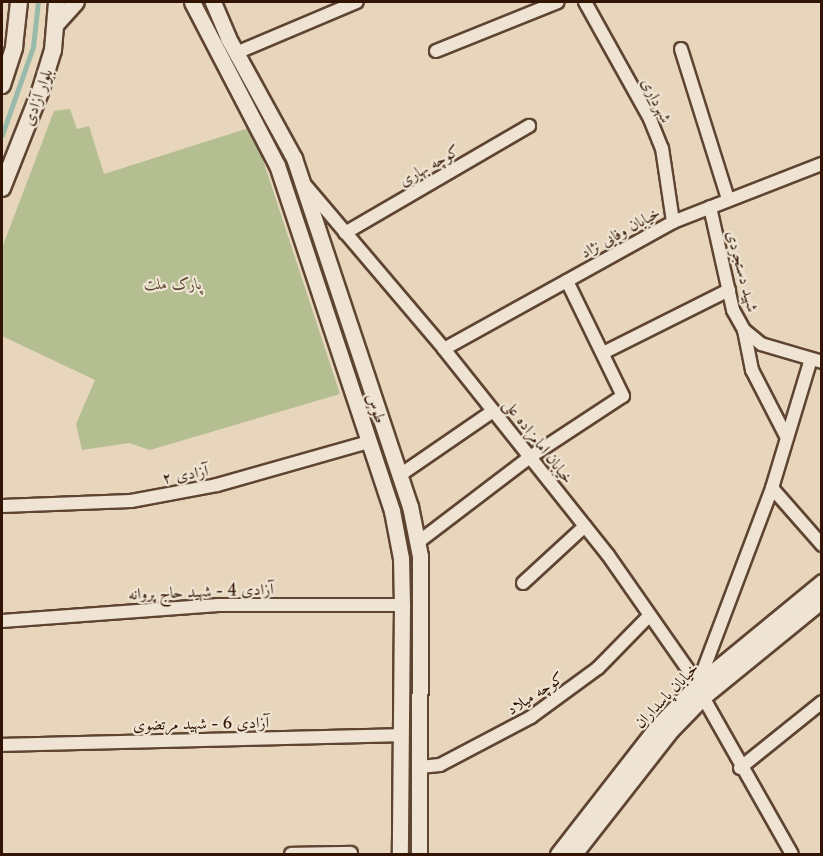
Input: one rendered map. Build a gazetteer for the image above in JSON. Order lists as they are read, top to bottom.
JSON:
{
  "streets": {
    "main road": ["بلوار آزادی"],
    "street": [
      "شهرداری",
      "کوچه بهاری",
      "خیابان وفایی نژاد",
      "شهید دستجردی",
      "طوس",
      "خیابان امامزاده علی",
      "آزادی ۲",
      "آزادی 4 - شهید حاج پروانه",
      "کوچه میلاد",
      "خیابان پاسداران",
      "آزادی 6 - شهید مرتضوی"
    ]
  },
  "crossings": [
    ["شهرداری", "خیابان وفایی نژاد"],
    ["کوچه بهاری", "خیابان امامزاده علی"],
    ["خیابان وفایی نژاد", "شهید دستجردی"],
    ["خیابان وفایی نژاد", "خیابان امامزاده علی"],
    ["طوس", "خیابان امامزاده علی"],
    ["طوس", "آزادی ۲"],
    ["طوس", "آزادی 4 - شهید حاج پروانه"],
    ["طوس", "کوچه میلاد"],
    ["طوس", "آزادی 6 - شهید مرتضوی"],
    ["خیابان امامزاده علی", "کوچه میلاد"],
    ["خیابان امامزاده علی", "خیابان پاسداران"]
  ],
  "parks": ["پارک ملت"]
}
